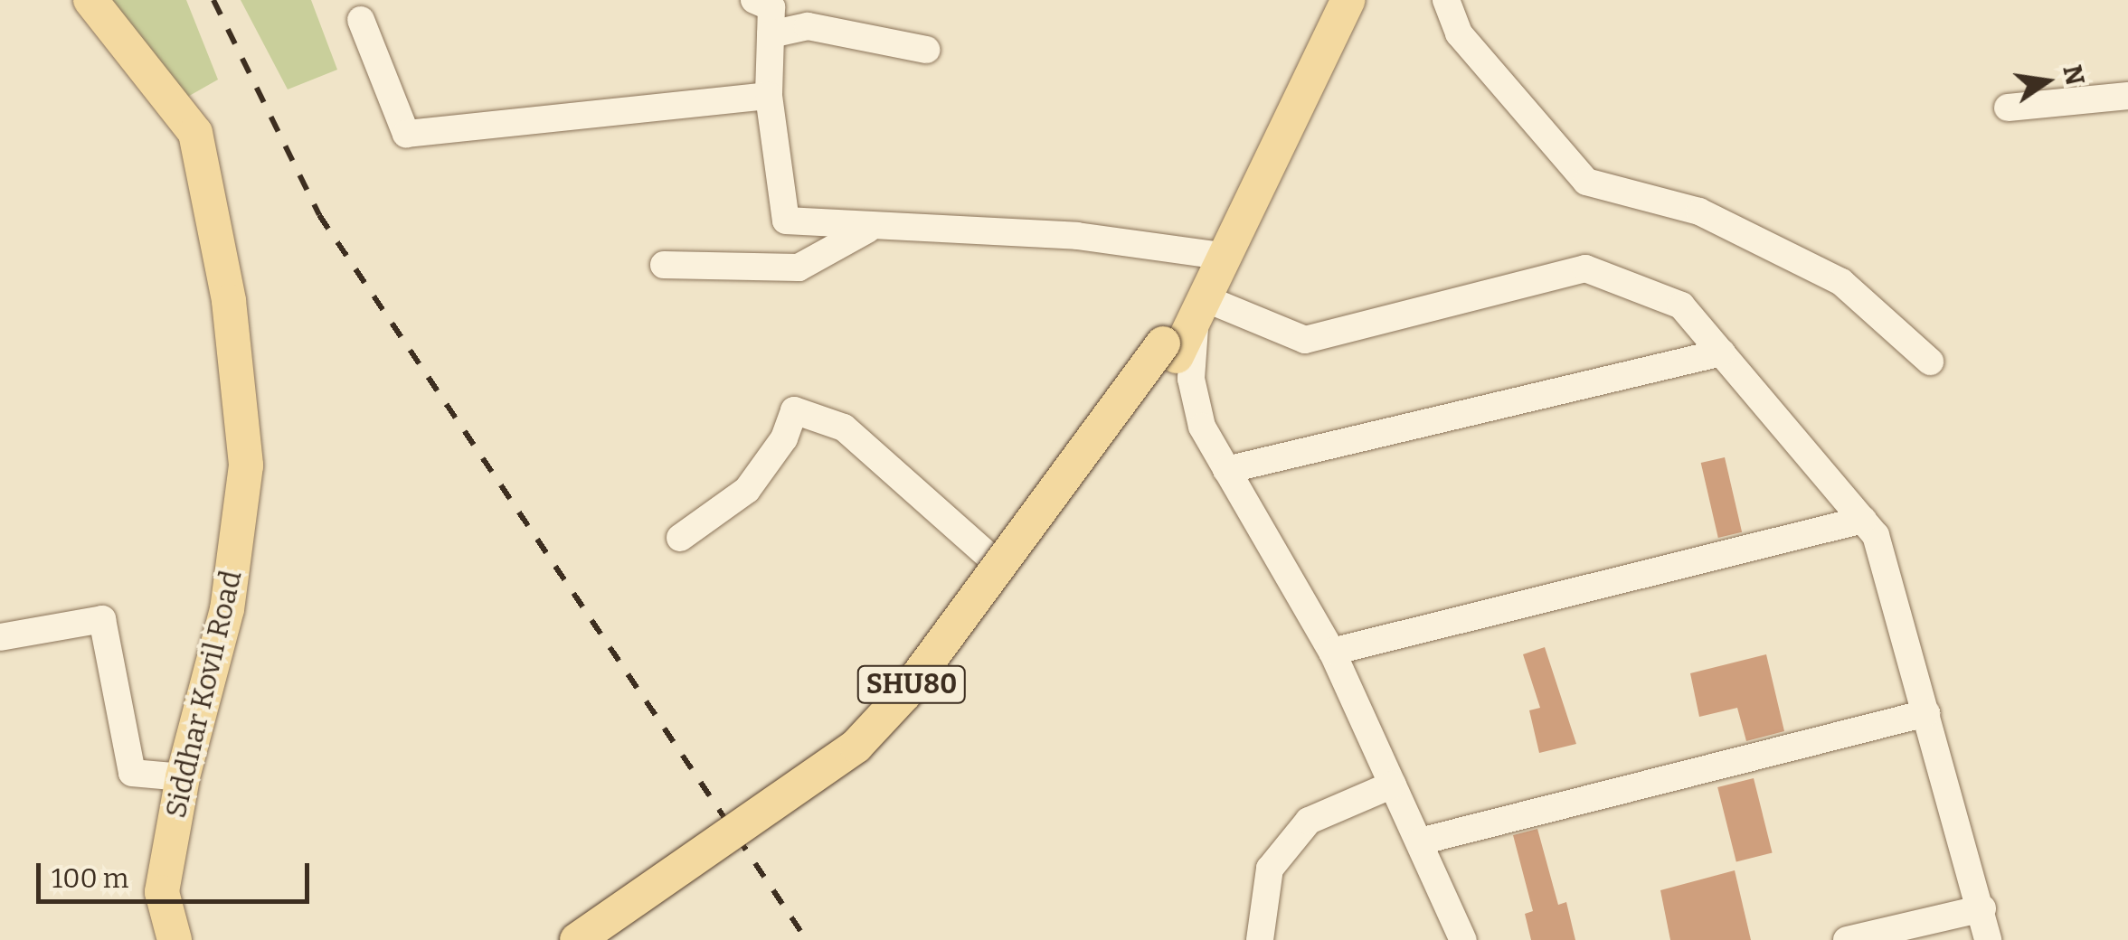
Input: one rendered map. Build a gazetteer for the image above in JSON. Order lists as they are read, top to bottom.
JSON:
{
  "streets": {
    "main road": ["SHU80", "Siddhar Kovil Road"]
  },
  "scale_bar": "100 m",
  "north": "right"
}
